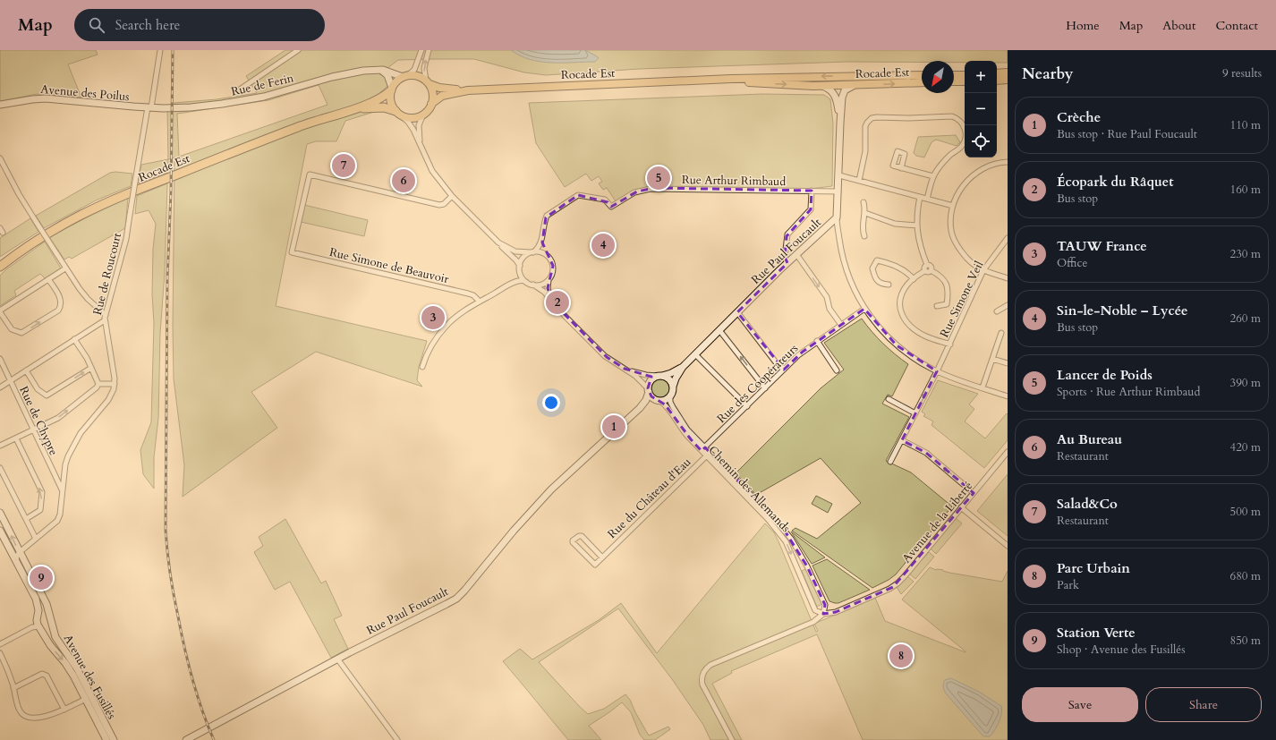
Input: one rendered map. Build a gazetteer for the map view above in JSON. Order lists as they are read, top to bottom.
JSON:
{
  "streets": {
    "highway": ["Rocade Est"],
    "street": [
      "Rue de Ferin",
      "Avenue des Poilus",
      "Rue Arthur Rimbaud",
      "Rue Paul Foucault",
      "Rue Simone de Beauvoir",
      "Rue de Roucourt",
      "Rue Simone Veil",
      "Rue des Coopérateurs",
      "Rue de Chypre",
      "Chemin des Allemands",
      "Rue du Château d'Eau",
      "Avenue de la Liberté",
      "Avenue des Fusillés"
    ]
  },
  "crossings": [
    ["Rocade Est", "Rue de Ferin"],
    ["Rocade Est", "Rue Paul Foucault"],
    ["Rue de Ferin", "Avenue des Poilus"],
    ["Rue de Ferin", "Rue de Roucourt"],
    ["Avenue des Poilus", "Rue de Roucourt"],
    ["Rue Arthur Rimbaud", "Rue Paul Foucault"],
    ["Rue Paul Foucault", "Chemin des Allemands"],
    ["Rue des Coopérateurs", "Chemin des Allemands"],
    ["Chemin des Allemands", "Rue du Château d'Eau"],
    ["Chemin des Allemands", "Avenue de la Liberté"]
  ],
  "north": "bottom left",
  "page": {
    "header": "Map",
    "search": "Search here",
    "nav": [
      "Home",
      "Map",
      "About",
      "Contact"
    ],
    "heading": ["Nearby", "9 results"],
    "map_buttons": ["+", "−"],
    "list": [
      {
        "mark": "1",
        "name": "Crèche",
        "note": "Bus stop · Rue Paul Foucault",
        "value": "110 m"
      },
      {
        "mark": "2",
        "name": "Écopark du Râquet",
        "note": "Bus stop",
        "value": "160 m"
      },
      {
        "mark": "3",
        "name": "TAUW France",
        "note": "Office",
        "value": "230 m"
      },
      {
        "mark": "4",
        "name": "Sin-le-Noble – Lycée",
        "note": "Bus stop",
        "value": "260 m"
      },
      {
        "mark": "5",
        "name": "Lancer de Poids",
        "note": "Sports · Rue Arthur Rimbaud",
        "value": "390 m"
      },
      {
        "mark": "6",
        "name": "Au Bureau",
        "note": "Restaurant",
        "value": "420 m"
      },
      {
        "mark": "7",
        "name": "Salad&Co",
        "note": "Restaurant",
        "value": "500 m"
      },
      {
        "mark": "8",
        "name": "Parc Urbain",
        "note": "Park",
        "value": "680 m"
      },
      {
        "mark": "9",
        "name": "Station Verte",
        "note": "Shop · Avenue des Fusillés",
        "value": "850 m"
      }
    ],
    "pins": [
      "7",
      "5",
      "6",
      "4",
      "2",
      "3",
      "1",
      "9",
      "8"
    ],
    "buttons": ["Save", "Share"]
  }
}
